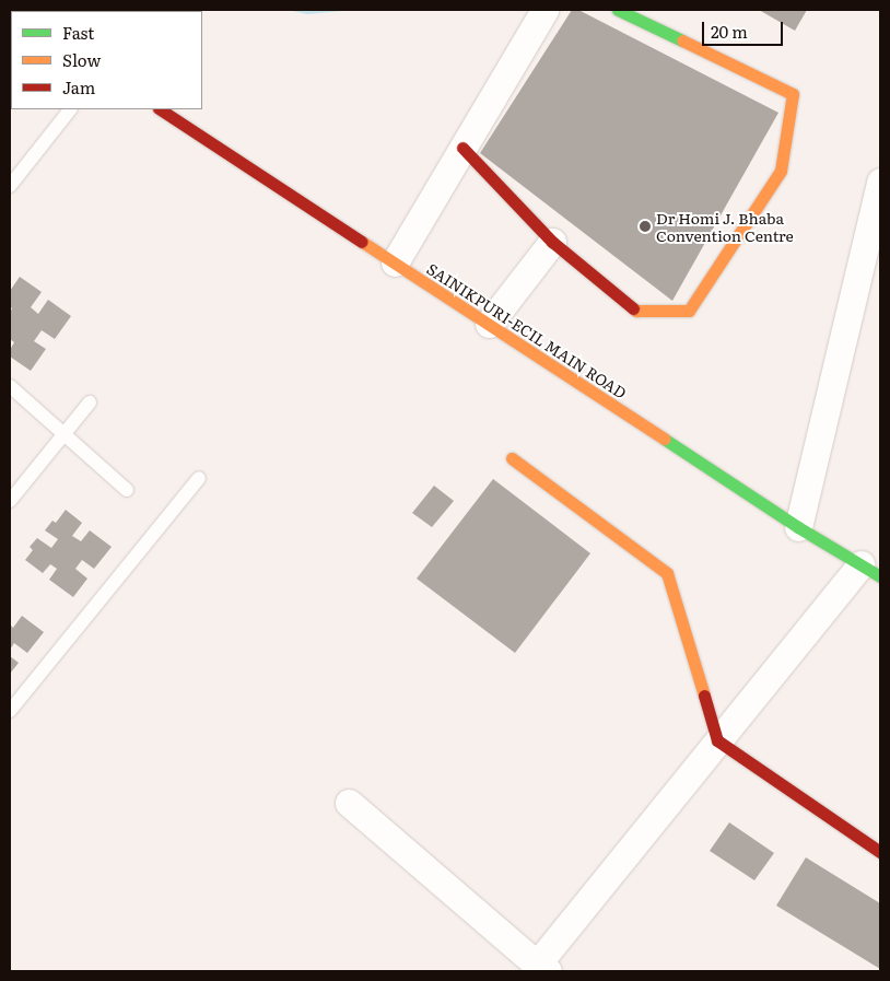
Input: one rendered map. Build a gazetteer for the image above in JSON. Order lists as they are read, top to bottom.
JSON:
{
  "streets": {
    "street": ["SAINIKPURI-ECIL MAIN ROAD"]
  },
  "places": ["Dr Homi J. Bhaba Convention Centre"],
  "legend": ["Fast", "Slow", "Jam"],
  "scale_bar": "20 m"
}
